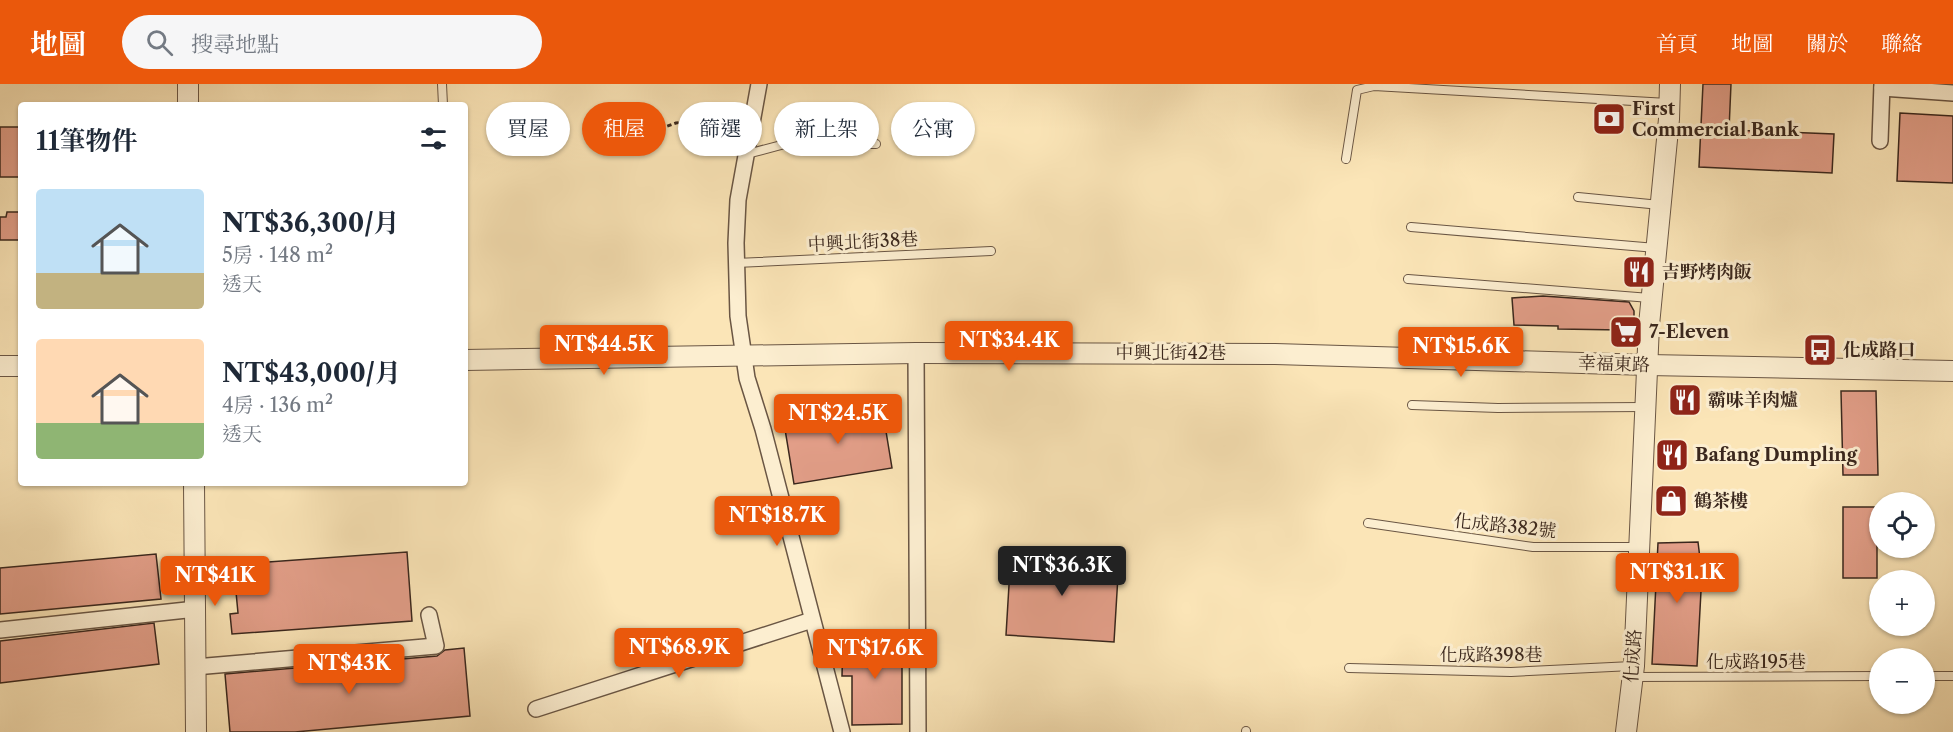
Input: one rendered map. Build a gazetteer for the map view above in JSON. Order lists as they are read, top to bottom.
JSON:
{
  "streets": {
    "street": ["中興北街42巷", "幸福東路", "化成路"],
    "lane": [
      "中興北街38巷",
      "化成路382號",
      "化成路398巷",
      "化成路195巷"
    ]
  },
  "crossings": [
    ["中興北街42巷", "幸福東路"],
    ["幸福東路", "化成路"],
    ["化成路382號", "化成路"],
    ["化成路398巷", "化成路"],
    ["化成路398巷", "化成路195巷"],
    ["化成路", "化成路195巷"]
  ],
  "places": {
    "bank": ["First Commercial Bank"],
    "restaurant": ["吉野烤肉飯", "霸味羊肉爐", "Bafang Dumpling"],
    "supermarket": ["7-Eleven"],
    "bus stop": ["化成路口"],
    "shop": ["鶴茶樓"]
  },
  "page": {
    "header": "地圖",
    "search": "搜尋地點",
    "nav": [
      "首頁",
      "地圖",
      "關於",
      "聯絡"
    ],
    "chip": [
      "買屋",
      "租屋",
      "篩選",
      "新上架",
      "公寓"
    ],
    "heading": "11筆物件",
    "list": [
      {
        "name": "NT$36,300/月",
        "note": "5房 · 148 m² · 透天"
      },
      {
        "name": "NT$43,000/月",
        "note": "4房 · 136 m² · 透天"
      }
    ],
    "price": [
      "NT$34.4K",
      "NT$44.5K",
      "NT$15.6K",
      "NT$24.5K",
      "NT$18.7K",
      "NT$36.3K",
      "NT$31.1K",
      "NT$41K",
      "NT$68.9K",
      "NT$17.6K",
      "NT$43K"
    ],
    "map_buttons": ["+", "−"]
  }
}
